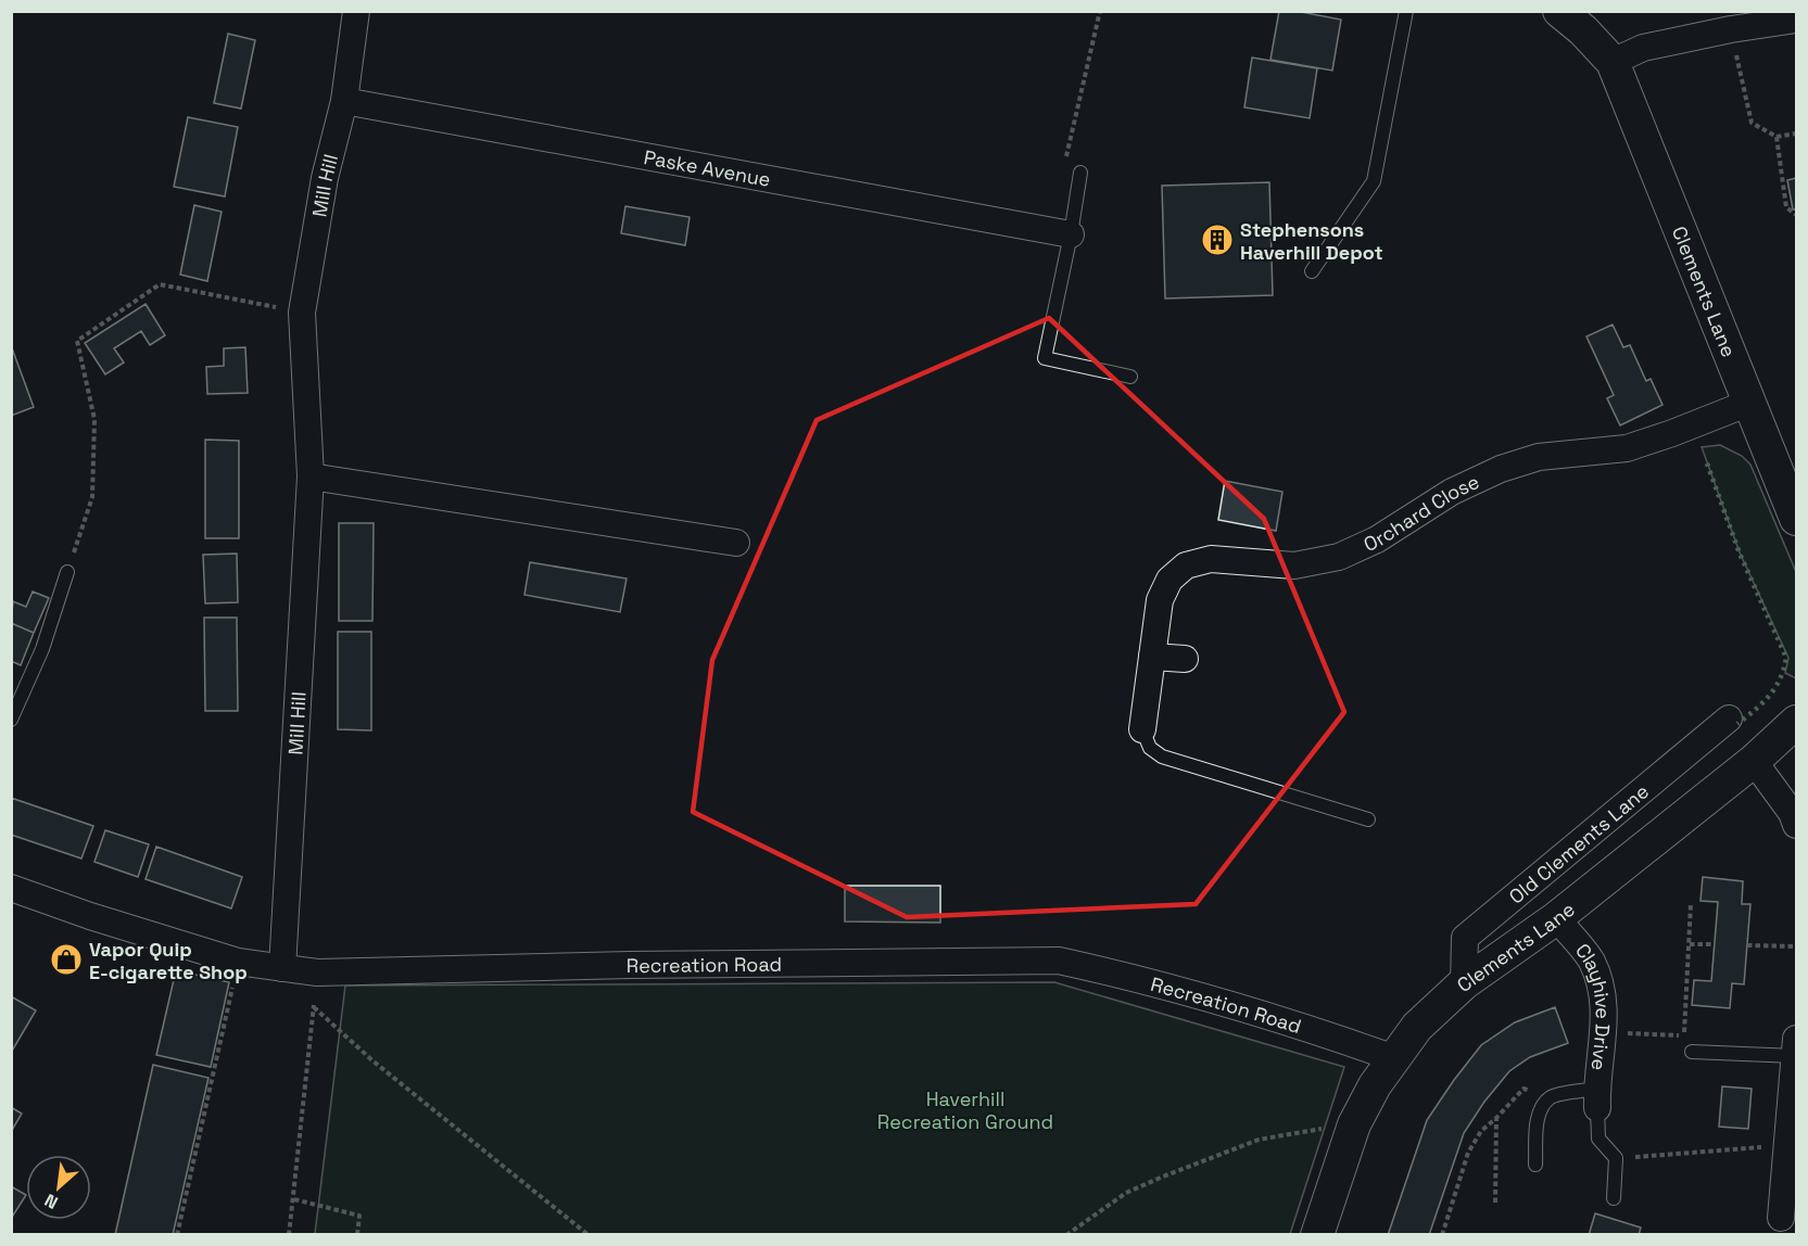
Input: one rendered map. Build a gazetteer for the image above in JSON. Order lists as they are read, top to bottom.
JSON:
{
  "streets": {
    "street": [
      "Paske Avenue",
      "Mill Hill",
      "Clements Lane",
      "Orchard Close",
      "Old Clements Lane",
      "Recreation Road",
      "Clayhive Drive"
    ]
  },
  "crossings": [
    ["Paske Avenue", "Mill Hill"],
    ["Mill Hill", "Recreation Road"],
    ["Clements Lane", "Orchard Close"],
    ["Clements Lane", "Old Clements Lane"],
    ["Clements Lane", "Recreation Road"],
    ["Clements Lane", "Clayhive Drive"]
  ],
  "parks": ["Haverhill Recreation Ground"],
  "places": {
    "building": ["Stephensons Haverhill Depot"],
    "shop": ["Vapor Quip E-cigarette Shop"]
  },
  "north": "bottom left"
}
